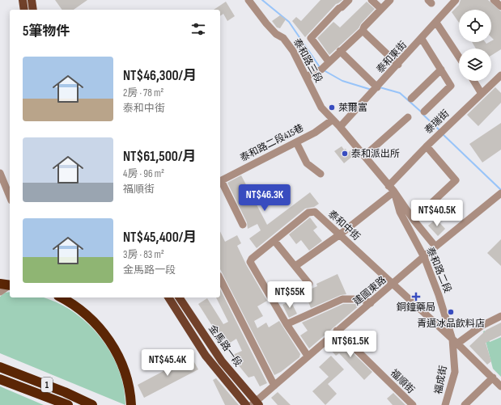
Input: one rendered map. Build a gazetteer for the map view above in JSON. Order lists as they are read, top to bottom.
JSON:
{
  "streets": {
    "highway": ["1"],
    "main road": ["金馬路一段"],
    "street": [
      "泰和東街",
      "泰和路三段",
      "泰瑞街",
      "泰和路二段415巷",
      "泰和中街",
      "泰和路二段",
      "建國東路",
      "福成街",
      "福順街"
    ]
  },
  "crossings": [
    ["泰和東街", "泰和路二段"],
    ["泰和路三段", "泰和路二段415巷"],
    ["泰和路三段", "泰和路二段"],
    ["泰瑞街", "泰和路二段"],
    ["泰和路二段415巷", "泰和路二段"],
    ["泰和中街", "泰和路二段"],
    ["泰和中街", "建國東路"],
    ["泰和中街", "福成街"],
    ["泰和路二段", "建國東路"],
    ["泰和路二段", "福成街"],
    ["建國東路", "金馬路一段"],
    ["建國東路", "福順街"]
  ],
  "places": {
    "other": ["萊爾富", "泰和派出所", "青邁冰品飲料店"],
    "health": ["銅鐘藥局"]
  },
  "page": {
    "heading": "5筆物件",
    "list": [
      {
        "name": "NT$46,300/月",
        "note": "2房 · 78 m² · 泰和中街"
      },
      {
        "name": "NT$61,500/月",
        "note": "4房 · 96 m² · 福順街"
      },
      {
        "name": "NT$45,400/月",
        "note": "3房 · 83 m² · 金馬路一段"
      }
    ],
    "price": [
      "NT$46.3K",
      "NT$40.5K",
      "NT$55K",
      "NT$61.5K",
      "NT$45.4K"
    ]
  }
}
